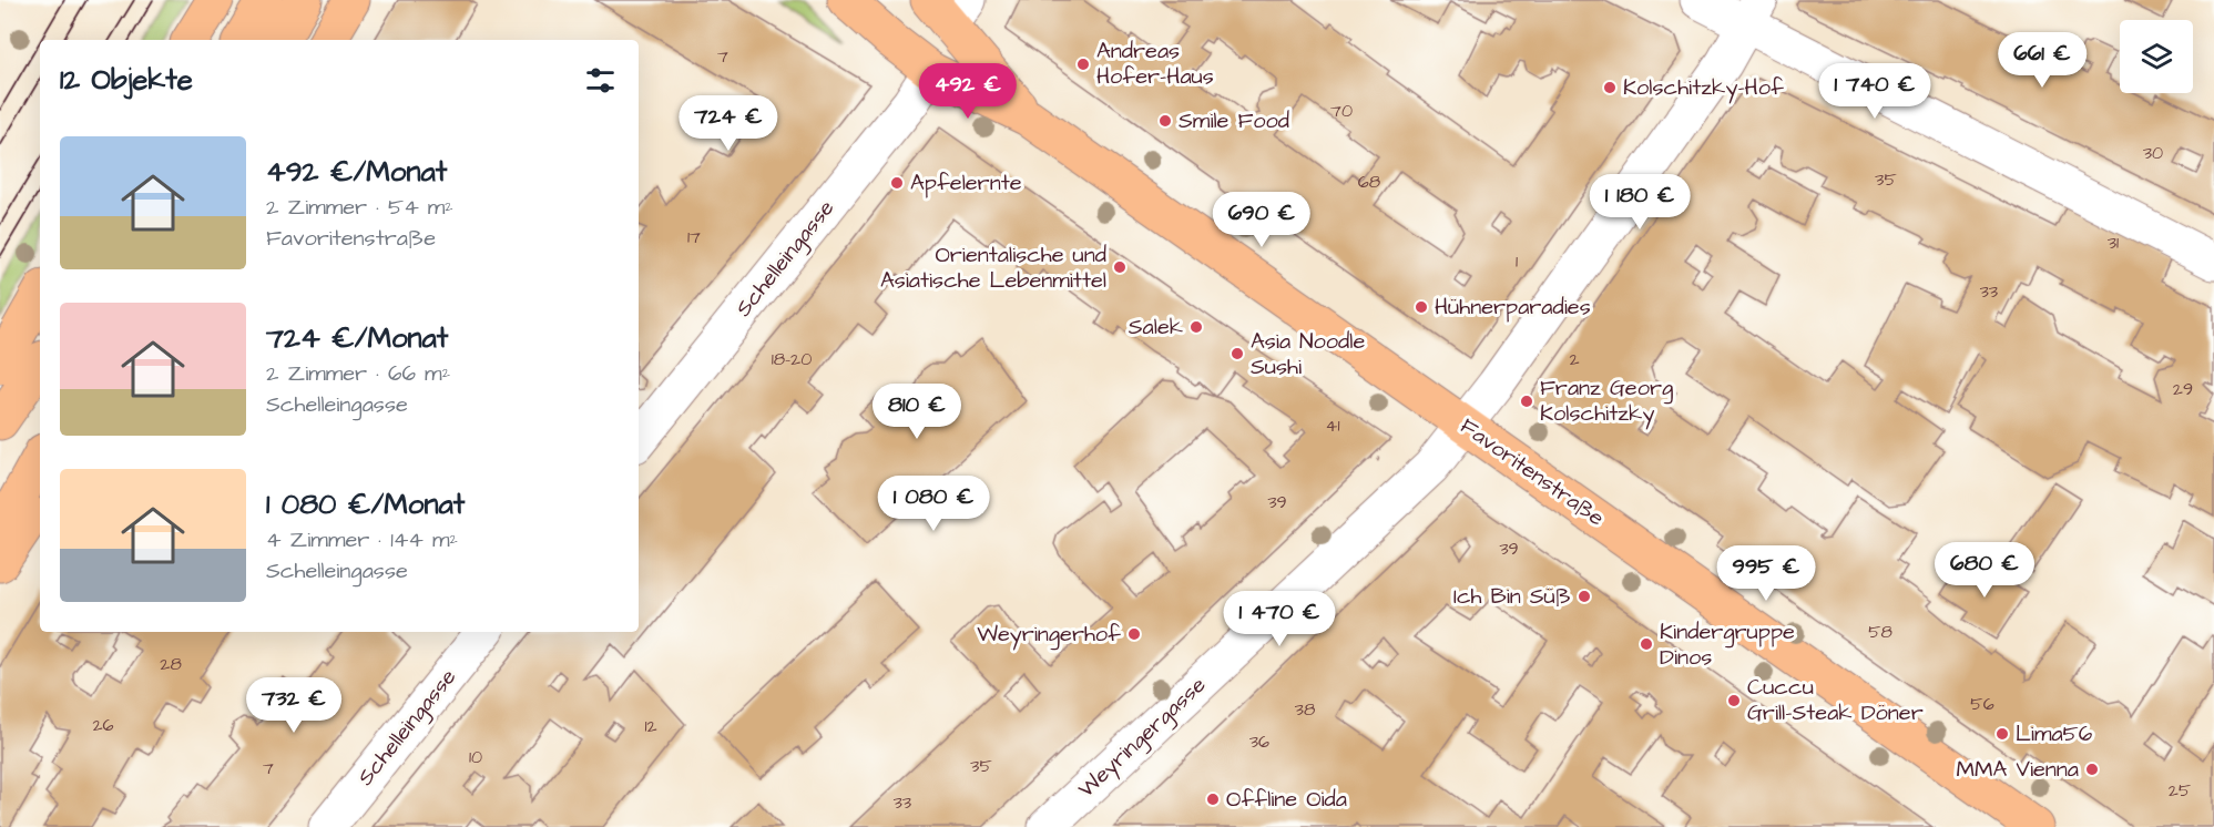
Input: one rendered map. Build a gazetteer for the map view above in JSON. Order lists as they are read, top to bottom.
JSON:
{
  "streets": {
    "main road": ["Favoritenstraße"],
    "street": ["Schelleingasse", "Weyringergasse"]
  },
  "crossings": [
    ["Schelleingasse", "Favoritenstraße"],
    ["Favoritenstraße", "Weyringergasse"]
  ],
  "places": [
    "Andreas Hofer-Haus",
    "Kolschitzky-Hof",
    "Smile Food",
    "Apfelernte",
    "Orientalische und Asiatische Lebenmittel",
    "Hühnerparadies",
    "Salek",
    "Asia Noodle Sushi",
    "Franz Georg Kolschitzky",
    "Ich Bin Süß",
    "Weyringerhof",
    "Kindergruppe Dinos",
    "Cuccu Grill-Steak Döner",
    "Lima56",
    "MMA Vienna",
    "Offline Oida"
  ],
  "house_numbers": [
    "7",
    "70",
    "30",
    "35",
    "68",
    "17",
    "31",
    "1",
    "33",
    "18-20",
    "2",
    "29",
    "41",
    "39",
    "39",
    "58",
    "28",
    "56",
    "38",
    "26",
    "12",
    "36",
    "10",
    "35",
    "7",
    "25",
    "33"
  ],
  "page": {
    "price": [
      "661 €",
      "492 €",
      "1 740 €",
      "724 €",
      "1 180 €",
      "690 €",
      "810 €",
      "1 080 €",
      "680 €",
      "995 €",
      "1 470 €",
      "732 €"
    ],
    "heading": "12 Objekte",
    "list": [
      {
        "name": "492 €/Monat",
        "note": "2 Zimmer · 54 m² · Favoritenstraße"
      },
      {
        "name": "724 €/Monat",
        "note": "2 Zimmer · 66 m² · Schelleingasse"
      },
      {
        "name": "1 080 €/Monat",
        "note": "4 Zimmer · 144 m² · Schelleingasse"
      }
    ]
  }
}
